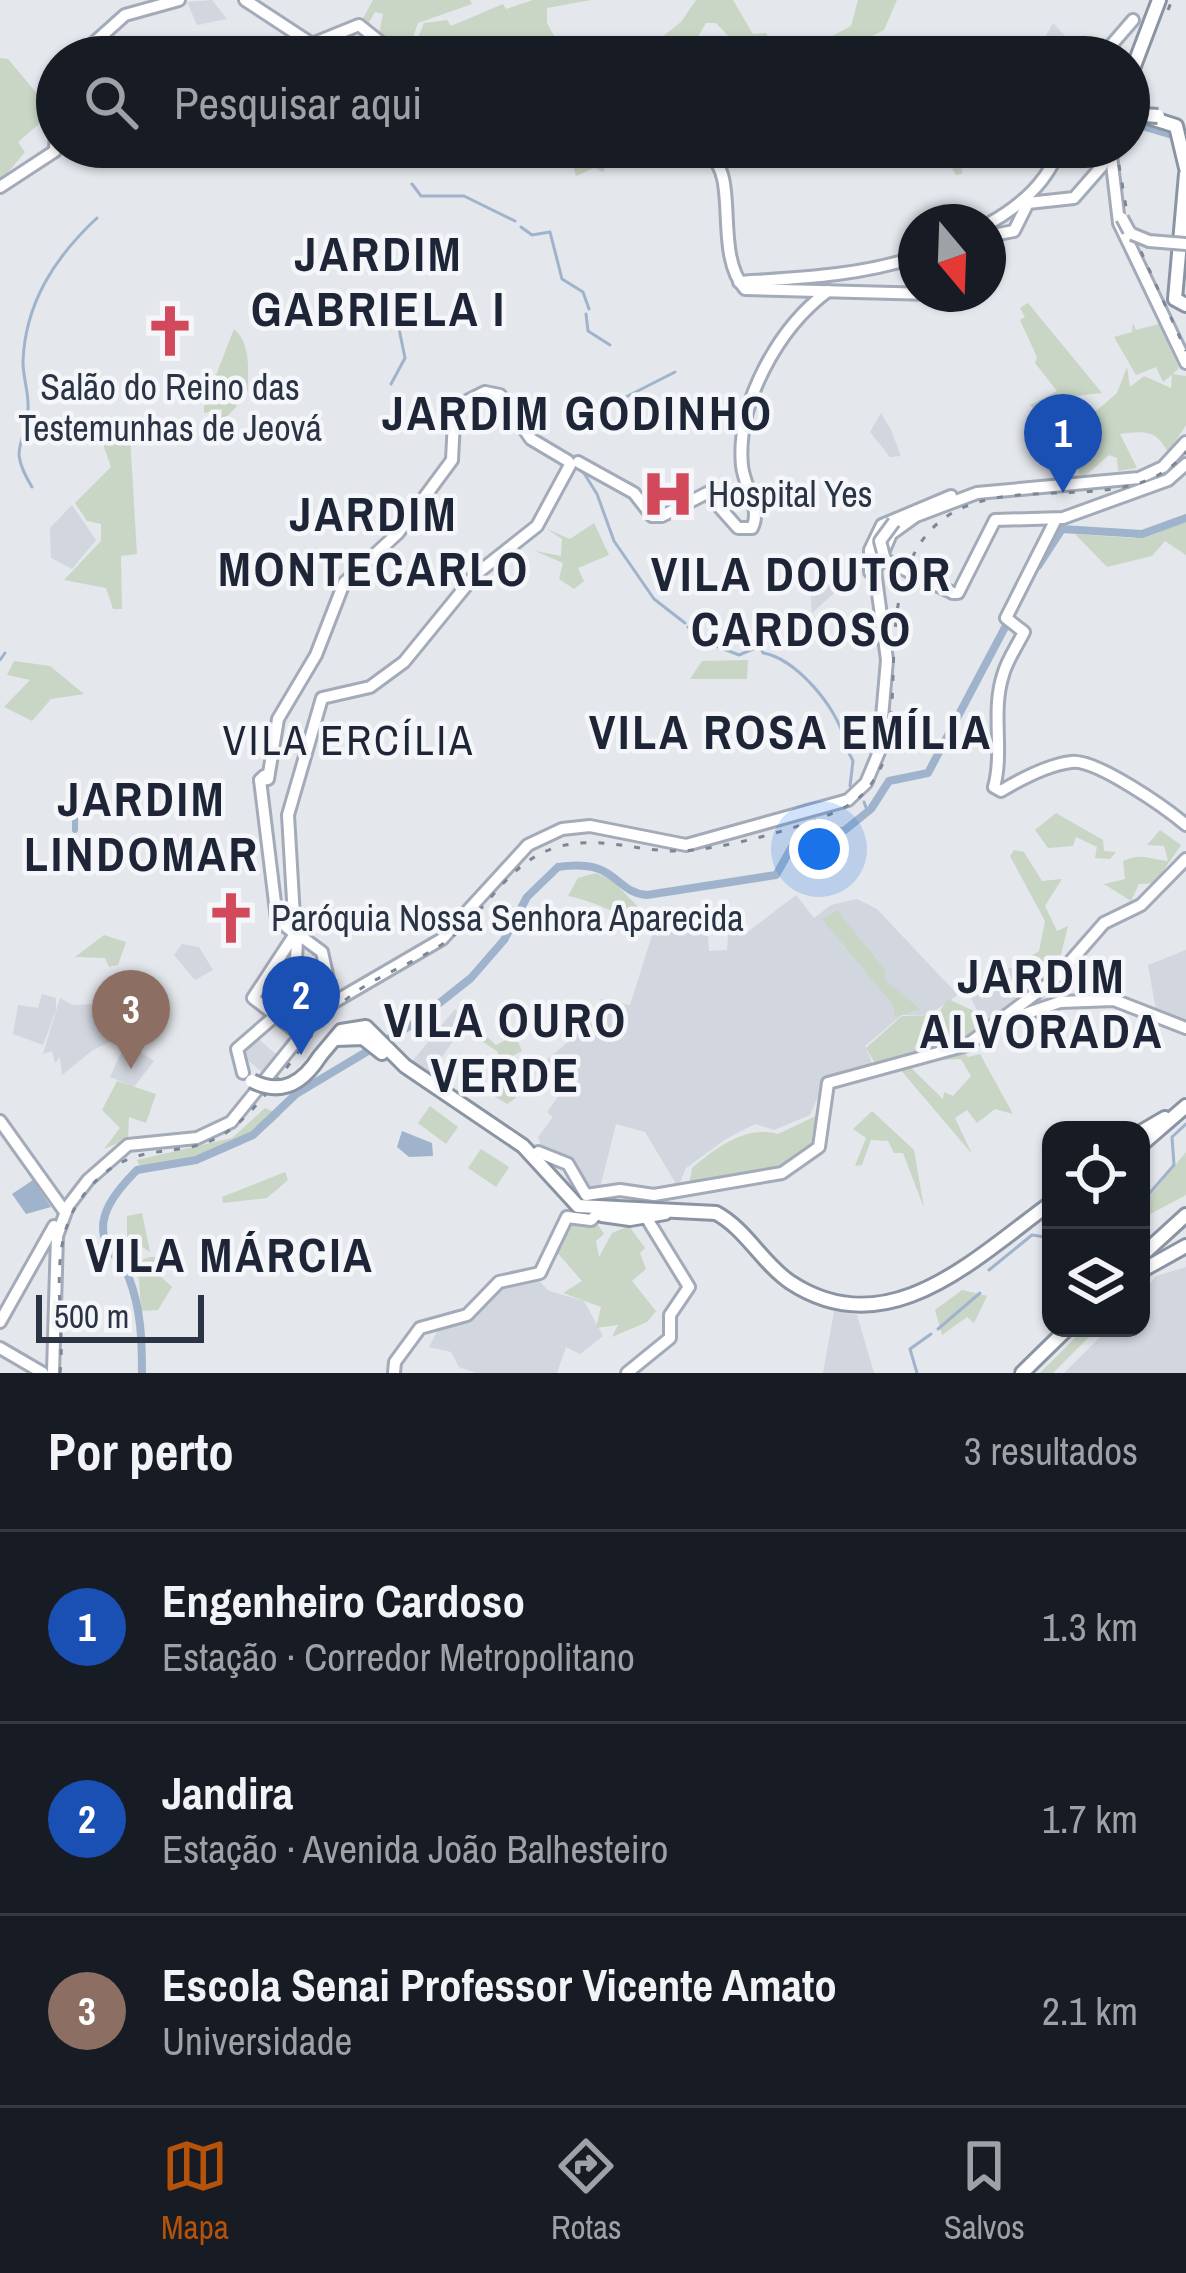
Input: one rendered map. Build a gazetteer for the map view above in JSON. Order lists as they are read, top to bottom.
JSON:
{
  "districts": [
    "JARDIM GABRIELA I",
    "JARDIM GODINHO",
    "JARDIM MONTECARLO",
    "VILA DOUTOR CARDOSO",
    "VILA ROSA EMÍLIA",
    "VILA ERCÍLIA",
    "JARDIM LINDOMAR",
    "JARDIM ALVORADA",
    "VILA OURO VERDE",
    "VILA MÁRCIA"
  ],
  "places": {
    "church": ["Salão do Reino das Testemunhas de Jeová", "Paróquia Nossa Senhora Aparecida"],
    "hospital": ["Hospital Yes"]
  },
  "scale_bar": "500 m",
  "north": "bottom",
  "page": {
    "search": "Pesquisar aqui",
    "pins": ["1", "2", "3"],
    "scale": "500 m",
    "heading": ["Por perto", "3 resultados"],
    "list": [
      {
        "mark": "1",
        "name": "Engenheiro Cardoso",
        "note": "Estação · Corredor Metropolitano",
        "value": "1.3 km"
      },
      {
        "mark": "2",
        "name": "Jandira",
        "note": "Estação · Avenida João Balhesteiro",
        "value": "1.7 km"
      },
      {
        "mark": "3",
        "name": "Escola Senai Professor Vicente Amato",
        "note": "Universidade",
        "value": "2.1 km"
      }
    ],
    "nav": ["Mapa", "Rotas", "Salvos"]
  }
}
